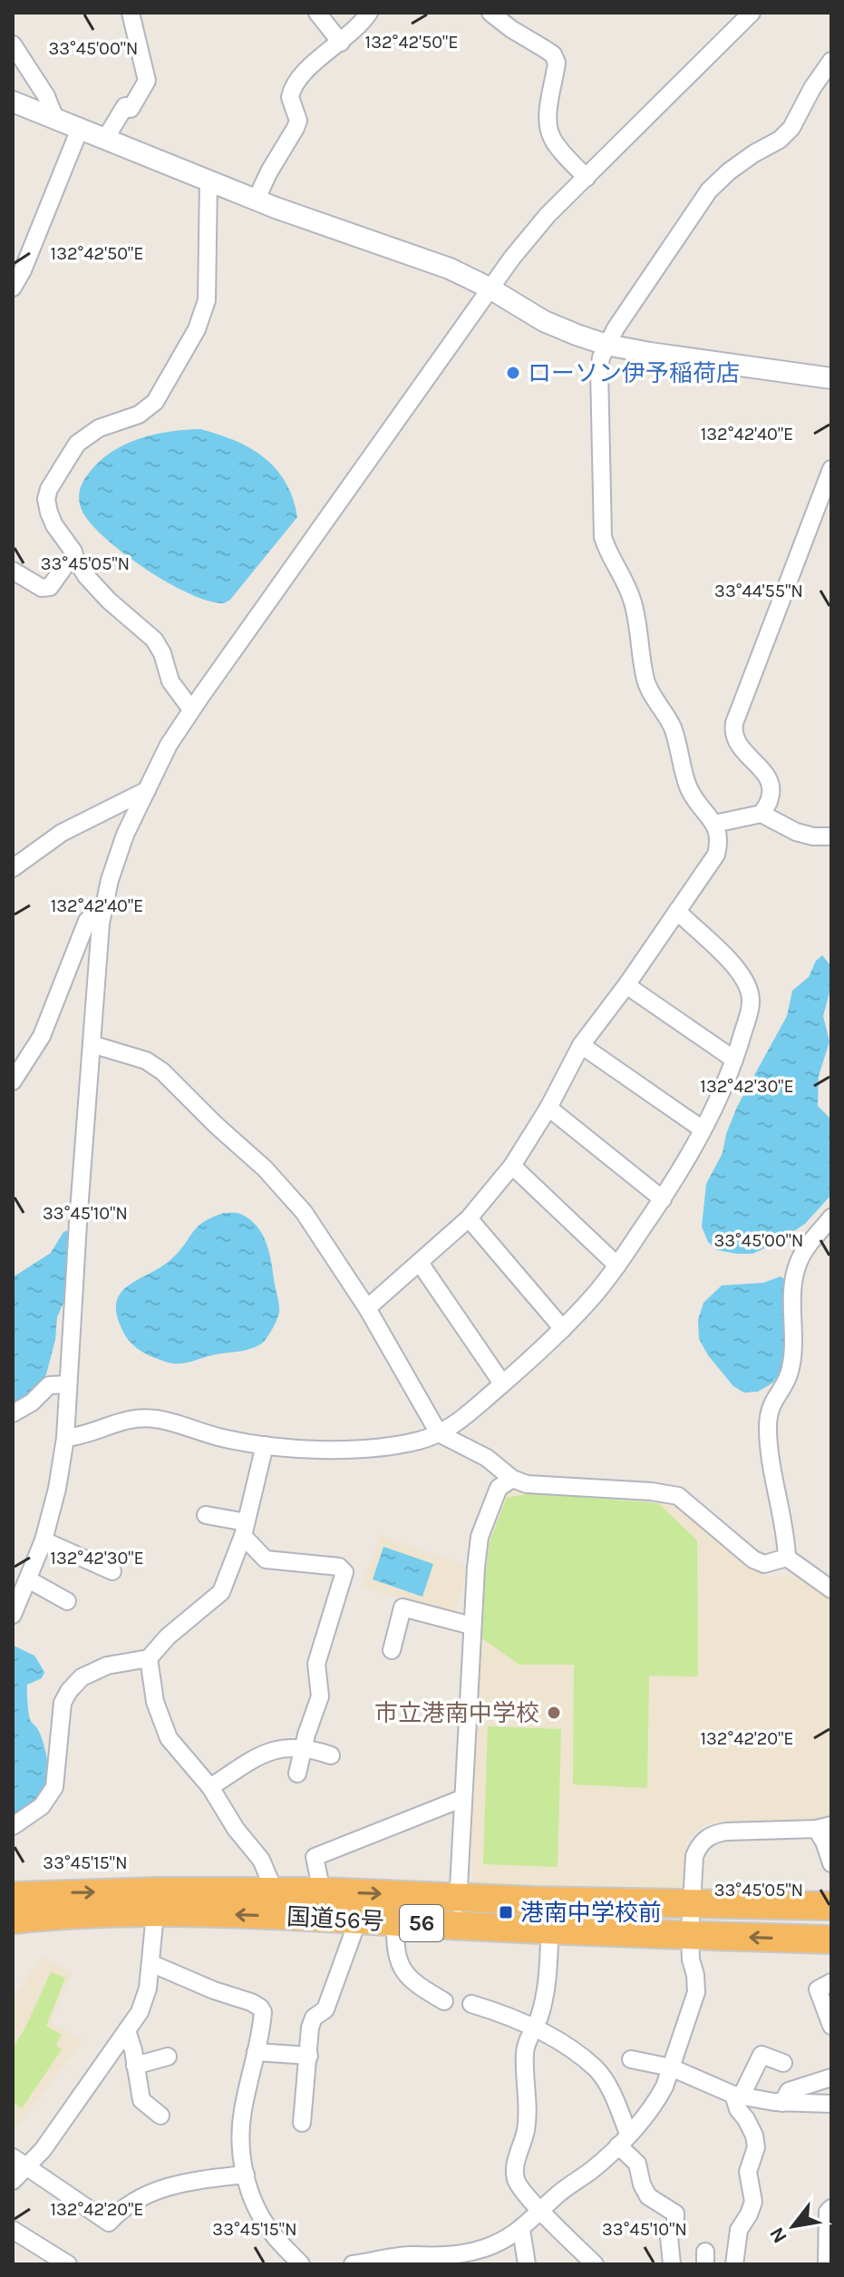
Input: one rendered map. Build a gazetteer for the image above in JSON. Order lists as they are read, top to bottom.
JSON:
{
  "streets": {
    "highway": ["国道56号", "56"]
  },
  "places": {
    "other": ["ローソン伊予稲荷店", "市立港南中学校"],
    "transit": ["港南中学校前"]
  },
  "north": "bottom left",
  "coordinates": [
    "132°42'50\"E",
    "33°45'00\"N",
    "132°42'40\"E",
    "33°45'05\"N",
    "33°44'55\"N",
    "132°42'30\"E",
    "33°45'10\"N",
    "132°42'20\"E",
    "33°45'15\"N"
  ]
}
